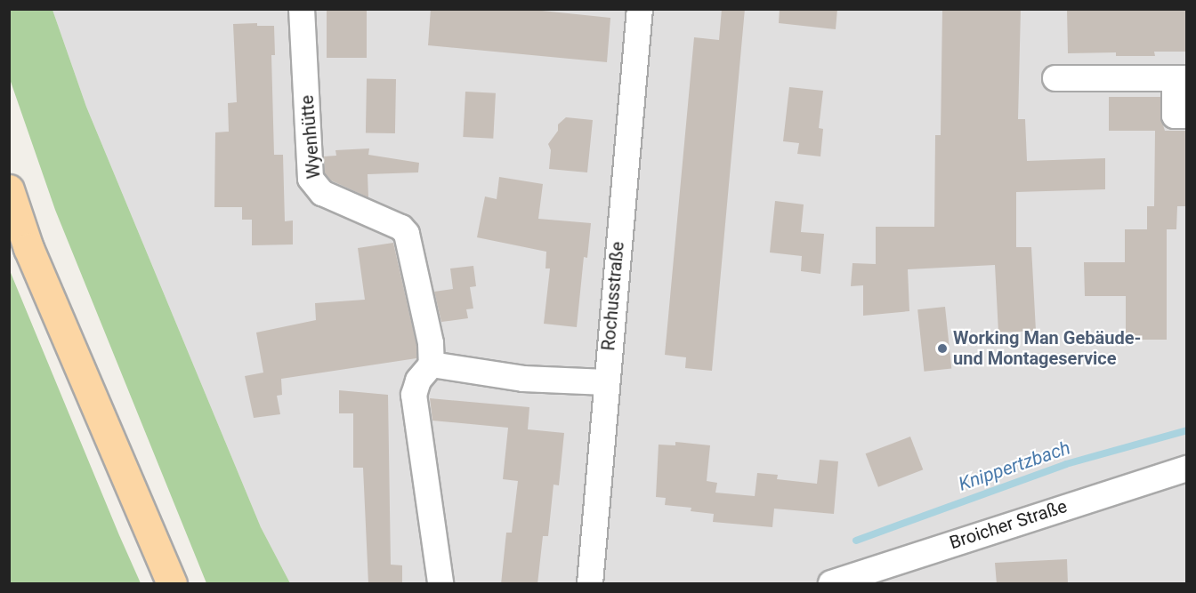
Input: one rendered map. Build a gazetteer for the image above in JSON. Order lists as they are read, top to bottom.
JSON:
{
  "streets": {
    "street": ["Wyenhütte", "Rochusstraße", "Broicher Straße"]
  },
  "water": ["Knippertzbach"],
  "places": ["Working Man Gebäude- und Montageservice"]
}
